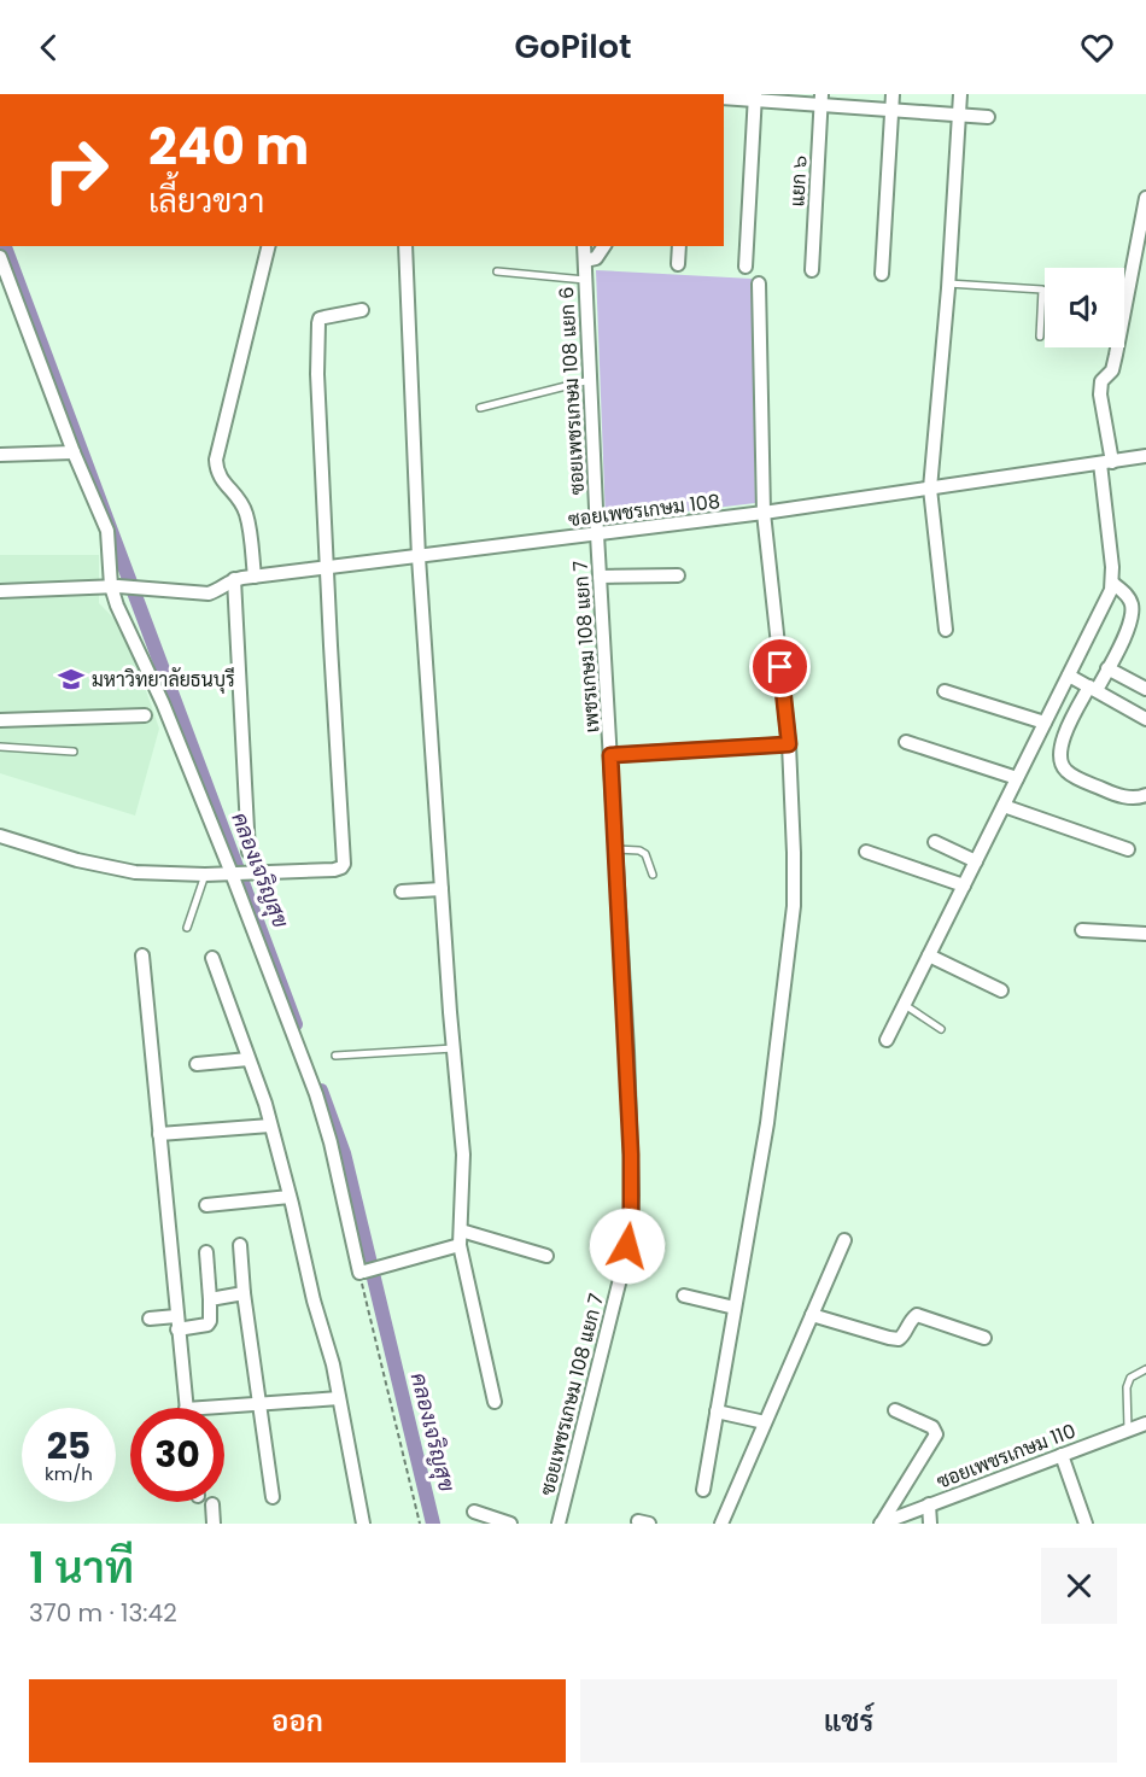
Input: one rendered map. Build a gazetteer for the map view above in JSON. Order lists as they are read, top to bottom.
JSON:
{
  "streets": {
    "street": [
      "แยก ๖",
      "ซอยเพชรเกษม 108 แยก 6",
      "ซอยเพชรเกษม 108",
      "เพชรเกษม 108 แยก 7",
      "ซอยเพชรเกษม 108 แยก 7",
      "ซอยเพชรเกษม 110"
    ]
  },
  "crossings": [
    ["ซอยเพชรเกษม 108 แยก 6", "ซอยเพชรเกษม 108"],
    ["ซอยเพชรเกษม 108 แยก 6", "เพชรเกษม 108 แยก 7"],
    ["ซอยเพชรเกษม 108", "เพชรเกษม 108 แยก 7"],
    ["เพชรเกษม 108 แยก 7", "ซอยเพชรเกษม 108 แยก 7"]
  ],
  "water": ["คลองเจริญสุข"],
  "places": {
    "school or university": ["มหาวิทยาลัยธนบุรี"]
  },
  "page": {
    "header": "GoPilot",
    "turn": ["240 m", "เลี้ยวขวา"],
    "speed": "25 km/h",
    "limit": "30",
    "heading": ["1 นาที", "370 m · 13:42"],
    "buttons": ["ออก", "แชร์"]
  }
}
